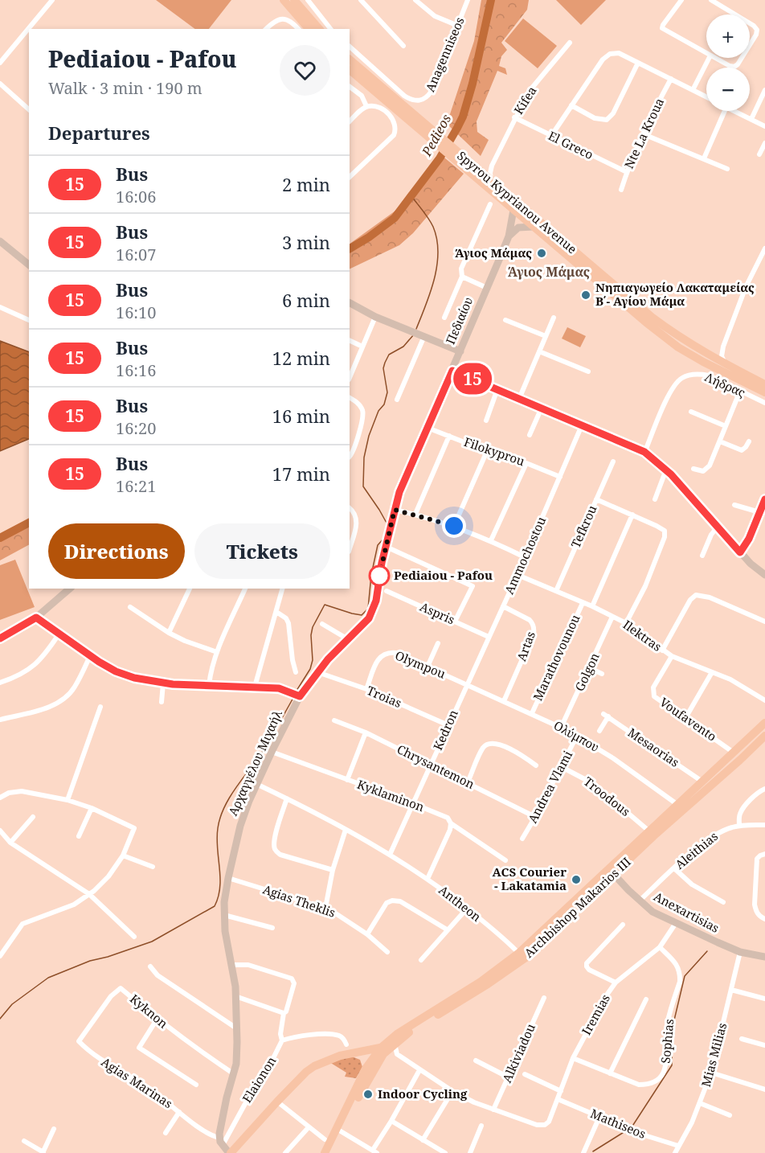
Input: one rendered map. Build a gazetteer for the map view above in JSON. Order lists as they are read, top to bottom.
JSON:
{
  "streets": {
    "main road": ["Spyrou Kyprianou Avenue", "Archbishop Makarios III"],
    "street": [
      "Anagenniseos",
      "Kifea",
      "Nte La Kroua",
      "El Greco",
      "Πεδιαίου",
      "Λήδρας",
      "Filokyprou",
      "Tefkrou",
      "Ammochostou",
      "Aspris",
      "Ilektras",
      "Artas",
      "Marathovounou",
      "Olympou",
      "Golgon",
      "Troias",
      "Voufavento",
      "Kedron",
      "Ολύμπου",
      "Mesaorias",
      "Αρχαγγέλου Μιχαήλ",
      "Chrysantemon",
      "Andrea Vlami",
      "Kyklaminon",
      "Troodous",
      "Aleithias",
      "Agias Theklis",
      "Antheon",
      "Anexartisias",
      "Kyknon",
      "Iremias",
      "Sophias",
      "Alkiviadou",
      "Mias Milias",
      "Elaionon",
      "Agias Marinas",
      "Mathiseos"
    ]
  },
  "crossings": [
    ["Kifea", "El Greco"],
    ["Nte La Kroua", "El Greco"],
    ["Spyrou Kyprianou Avenue", "Πεδιαίου"],
    ["Πεδιαίου", "Filokyprou"],
    ["Πεδιαίου", "Troias"],
    ["Πεδιαίου", "Αρχαγγέλου Μιχαήλ"],
    ["Filokyprou", "Ammochostou"],
    ["Tefkrou", "Ilektras"],
    ["Ammochostou", "Aspris"],
    ["Ammochostou", "Ilektras"],
    ["Ammochostou", "Artas"],
    ["Ammochostou", "Olympou"],
    ["Ammochostou", "Kedron"],
    ["Ammochostou", "Ολύμπου"],
    ["Ilektras", "Marathovounou"],
    ["Ilektras", "Golgon"],
    ["Ilektras", "Voufavento"],
    ["Artas", "Ολύμπου"],
    ["Marathovounou", "Ολύμπου"],
    ["Olympou", "Troias"],
    ["Olympou", "Kedron"],
    ["Olympou", "Ολύμπου"],
    ["Golgon", "Ολύμπου"],
    ["Troias", "Kedron"],
    ["Troias", "Αρχαγγέλου Μιχαήλ"],
    ["Voufavento", "Archbishop Makarios III"],
    ["Kedron", "Ολύμπου"],
    ["Kedron", "Chrysantemon"],
    ["Kedron", "Kyklaminon"],
    ["Kedron", "Antheon"],
    ["Ολύμπου", "Andrea Vlami"],
    ["Ολύμπου", "Archbishop Makarios III"],
    ["Mesaorias", "Archbishop Makarios III"],
    ["Αρχαγγέλου Μιχαήλ", "Kyklaminon"],
    ["Αρχαγγέλου Μιχαήλ", "Agias Theklis"],
    ["Αρχαγγέλου Μιχαήλ", "Kyknon"],
    ["Αρχαγγέλου Μιχαήλ", "Elaionon"],
    ["Αρχαγγέλου Μιχαήλ", "Agias Marinas"],
    ["Chrysantemon", "Andrea Vlami"],
    ["Andrea Vlami", "Troodous"],
    ["Troodous", "Archbishop Makarios III"],
    ["Aleithias", "Anexartisias"],
    ["Antheon", "Archbishop Makarios III"],
    ["Archbishop Makarios III", "Anexartisias"],
    ["Anexartisias", "Iremias"],
    ["Anexartisias", "Mias Milias"],
    ["Kyknon", "Agias Marinas"],
    ["Iremias", "Sophias"],
    ["Iremias", "Alkiviadou"],
    ["Iremias", "Mathiseos"],
    ["Mias Milias", "Mathiseos"],
    ["Elaionon", "Agias Marinas"]
  ],
  "districts": ["Άγιος Μάμας"],
  "water": ["Pedieos"],
  "places": [
    "Άγιος Μάμας",
    "Νηπιαγωγείο Λακαταμείας Β΄- Αγίου Μάμα",
    "Pediaiou - Pafou",
    "ACS Courier - Lakatamia",
    "Indoor Cycling"
  ],
  "lines": ["bus line 15"],
  "page": {
    "on_map": "15",
    "map_buttons": ["+", "−"],
    "heading": [
      ["Pediaiou - Pafou", "Walk · 3 min · 190 m"],
      "Departures"
    ],
    "list": [
      {
        "mark": "15",
        "name": "Bus",
        "note": "16:06",
        "value": "2 min"
      },
      {
        "mark": "15",
        "name": "Bus",
        "note": "16:07",
        "value": "3 min"
      },
      {
        "mark": "15",
        "name": "Bus",
        "note": "16:10",
        "value": "6 min"
      },
      {
        "mark": "15",
        "name": "Bus",
        "note": "16:16",
        "value": "12 min"
      },
      {
        "mark": "15",
        "name": "Bus",
        "note": "16:20",
        "value": "16 min"
      },
      {
        "mark": "15",
        "name": "Bus",
        "note": "16:21",
        "value": "17 min"
      }
    ],
    "buttons": ["Directions", "Tickets"]
  }
}
